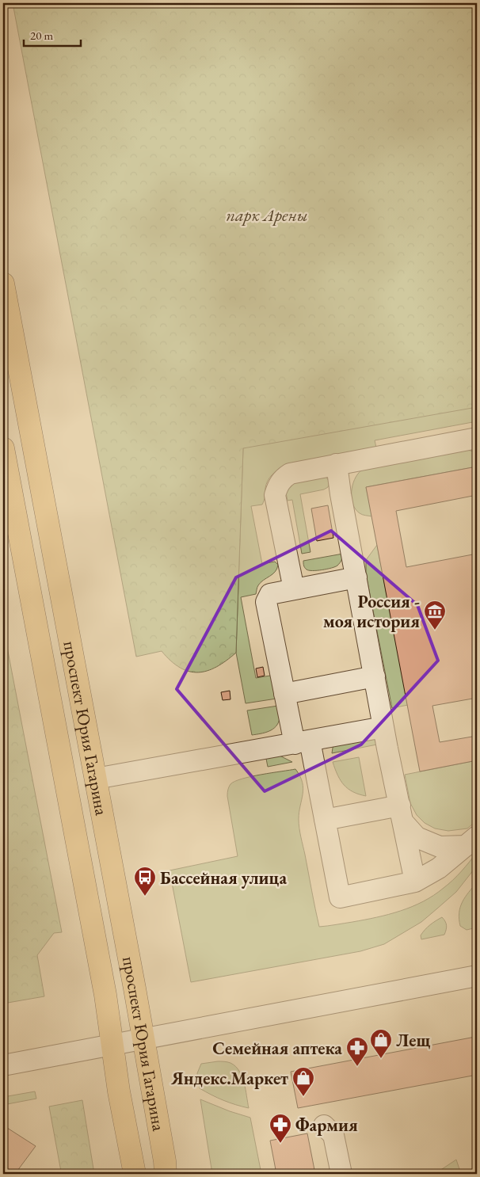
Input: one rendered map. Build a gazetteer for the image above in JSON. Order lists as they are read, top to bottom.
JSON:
{
  "streets": {
    "main road": ["проспект Юрия Гагарина"]
  },
  "parks": ["парк Арены"],
  "places": {
    "museum": ["Россия - моя история"],
    "bus stop": ["Бассейная улица"],
    "shop": ["Лещ", "Яндекс.Маркет"],
    "pharmacy": ["Семейная аптека", "Фармия"]
  },
  "scale_bar": "20 m"
}
